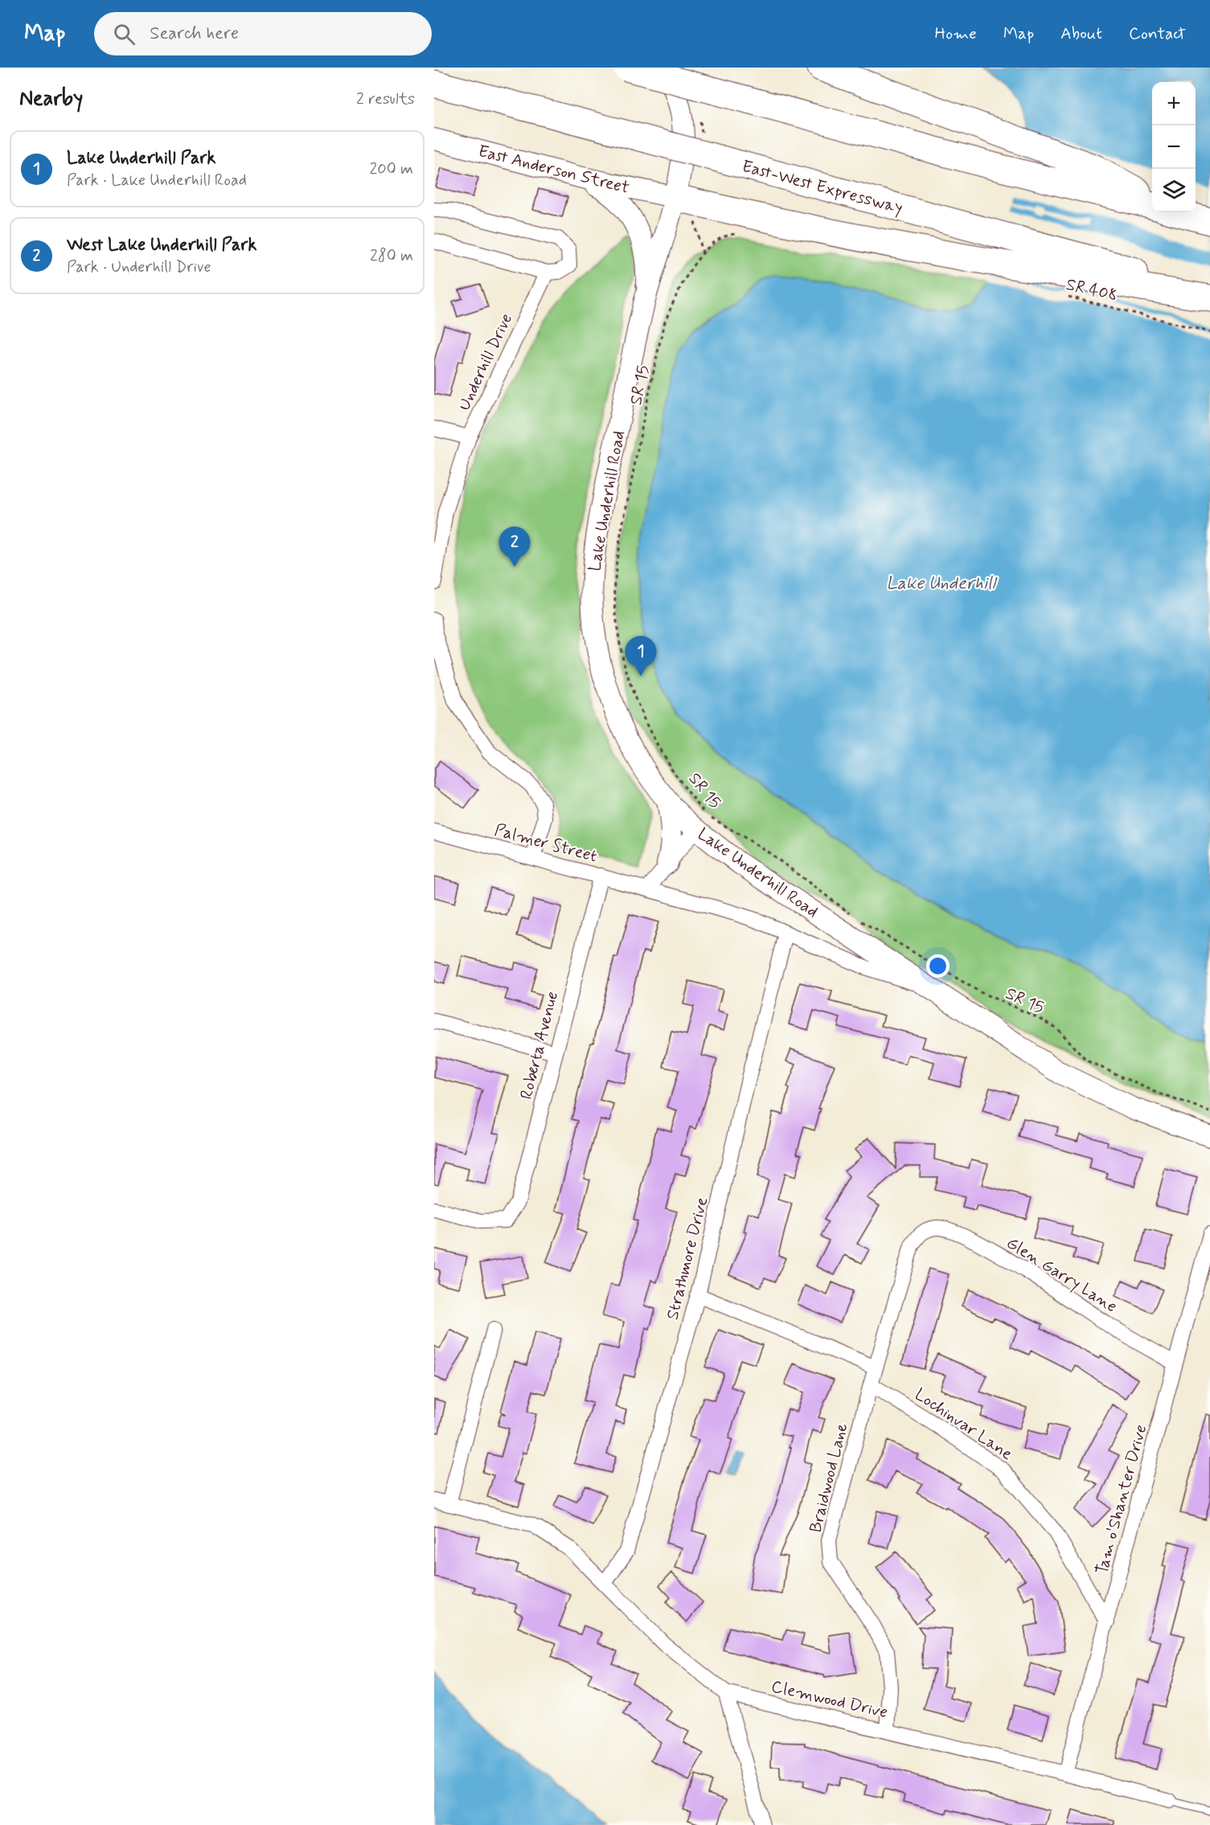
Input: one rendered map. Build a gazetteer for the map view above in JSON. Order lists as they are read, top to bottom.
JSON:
{
  "streets": {
    "highway": ["East-West Expressway"],
    "main road": ["East Anderson Street", "SR 15", "Lake Underhill Road"],
    "street": [
      "Underhill Drive",
      "Palmer Street",
      "Roberta Avenue",
      "Strathmore Drive",
      "Glen Garry Lane",
      "Lochinvar Lane",
      "Braidwood Lane",
      "Tam o'Shanter Drive",
      "Clemwood Drive"
    ],
    "path": ["SR 408"]
  },
  "crossings": [
    ["East Anderson Street", "Lake Underhill Road"],
    ["Lake Underhill Road", "Palmer Street"],
    ["Palmer Street", "Roberta Avenue"],
    ["Palmer Street", "Strathmore Drive"],
    ["Strathmore Drive", "Clemwood Drive"],
    ["Glen Garry Lane", "Braidwood Lane"],
    ["Glen Garry Lane", "Tam o'Shanter Drive"],
    ["Lochinvar Lane", "Braidwood Lane"],
    ["Lochinvar Lane", "Tam o'Shanter Drive"],
    ["Braidwood Lane", "Clemwood Drive"],
    ["Tam o'Shanter Drive", "Clemwood Drive"]
  ],
  "water": ["Lake Underhill"],
  "page": {
    "header": "Map",
    "search": "Search here",
    "nav": [
      "Home",
      "Map",
      "About",
      "Contact"
    ],
    "heading": ["Nearby", "2 results"],
    "map_buttons": ["+", "−"],
    "list": [
      {
        "mark": "1",
        "name": "Lake Underhill Park",
        "note": "Park · Lake Underhill Road",
        "value": "200 m"
      },
      {
        "mark": "2",
        "name": "West Lake Underhill Park",
        "note": "Park · Underhill Drive",
        "value": "280 m"
      }
    ],
    "pins": ["2", "1"]
  }
}
